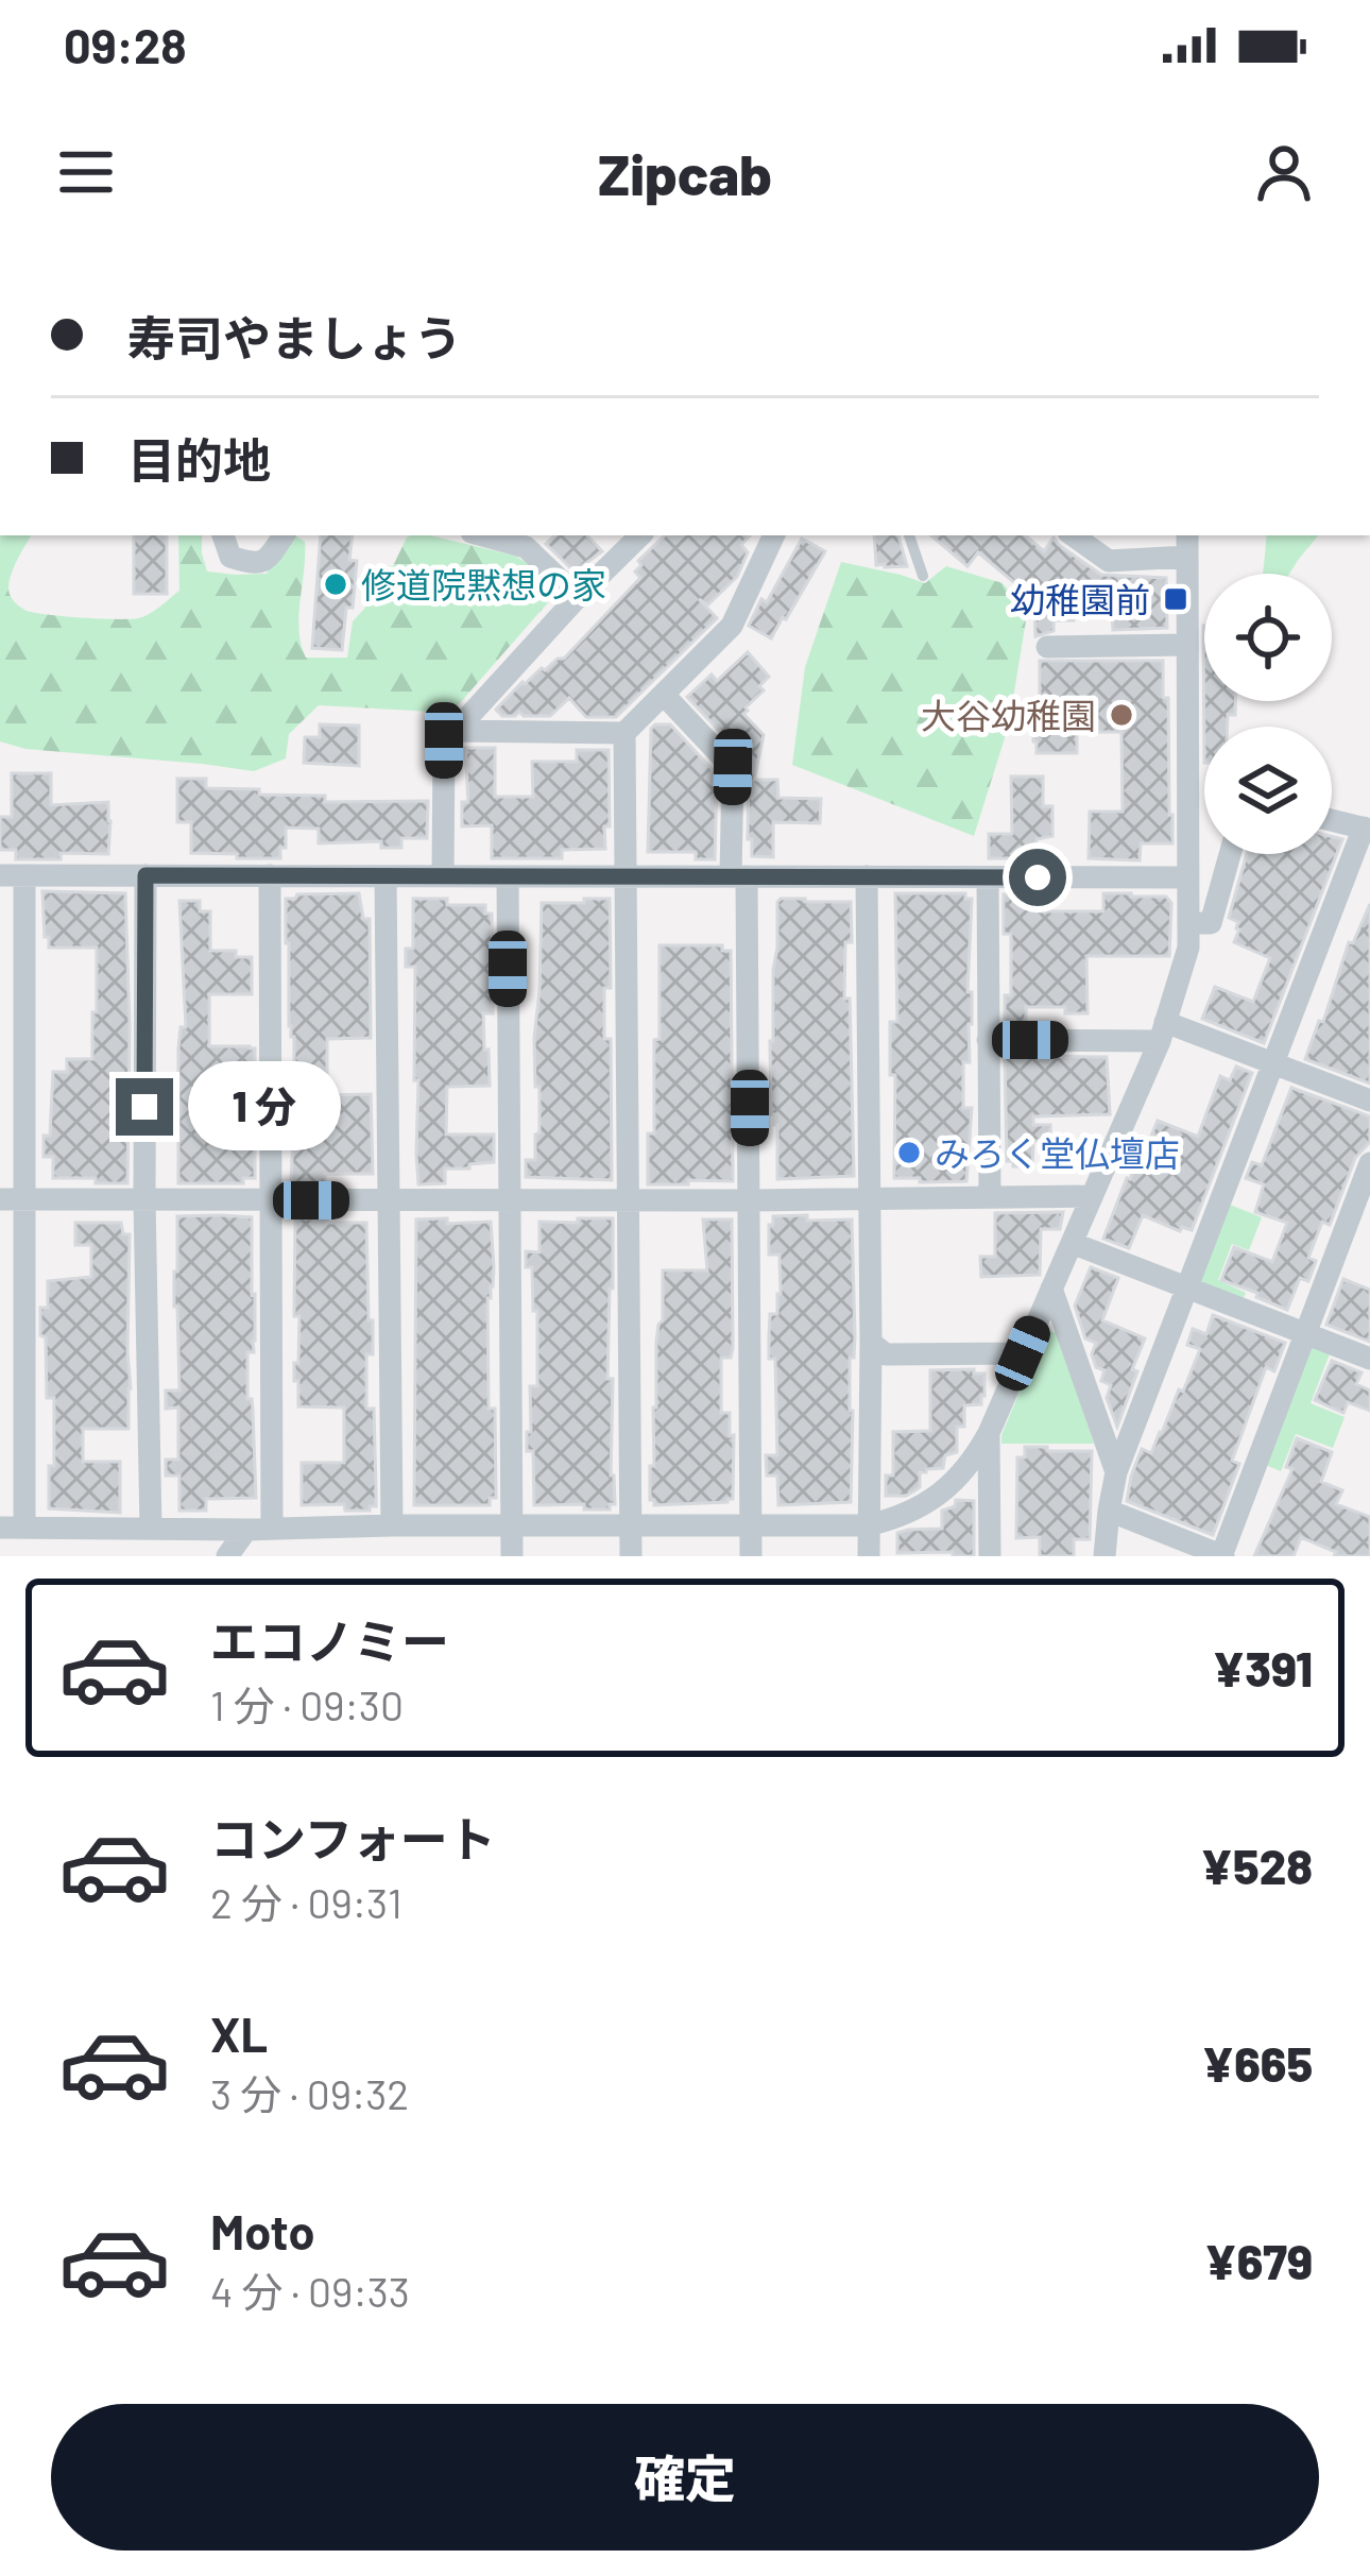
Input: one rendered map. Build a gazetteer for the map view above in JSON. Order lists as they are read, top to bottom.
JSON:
{
  "places": {
    "other": ["修道院黙想の家", "大谷幼稚園", "みろく堂仏壇店"],
    "transit": ["幼稚園前"]
  },
  "page": {
    "status": "09:28",
    "header": "Zipcab",
    "banner": ["寿司やましょう", "目的地"],
    "bubble": "1 分",
    "list": [
      {
        "name": "エコノミー",
        "note": "1 分 · 09:30",
        "value": "¥391"
      },
      {
        "name": "コンフォート",
        "note": "2 分 · 09:31",
        "value": "¥528"
      },
      {
        "name": "XL",
        "note": "3 分 · 09:32",
        "value": "¥665"
      },
      {
        "name": "Moto",
        "note": "4 分 · 09:33",
        "value": "¥679"
      }
    ],
    "buttons": "確定"
  }
}
